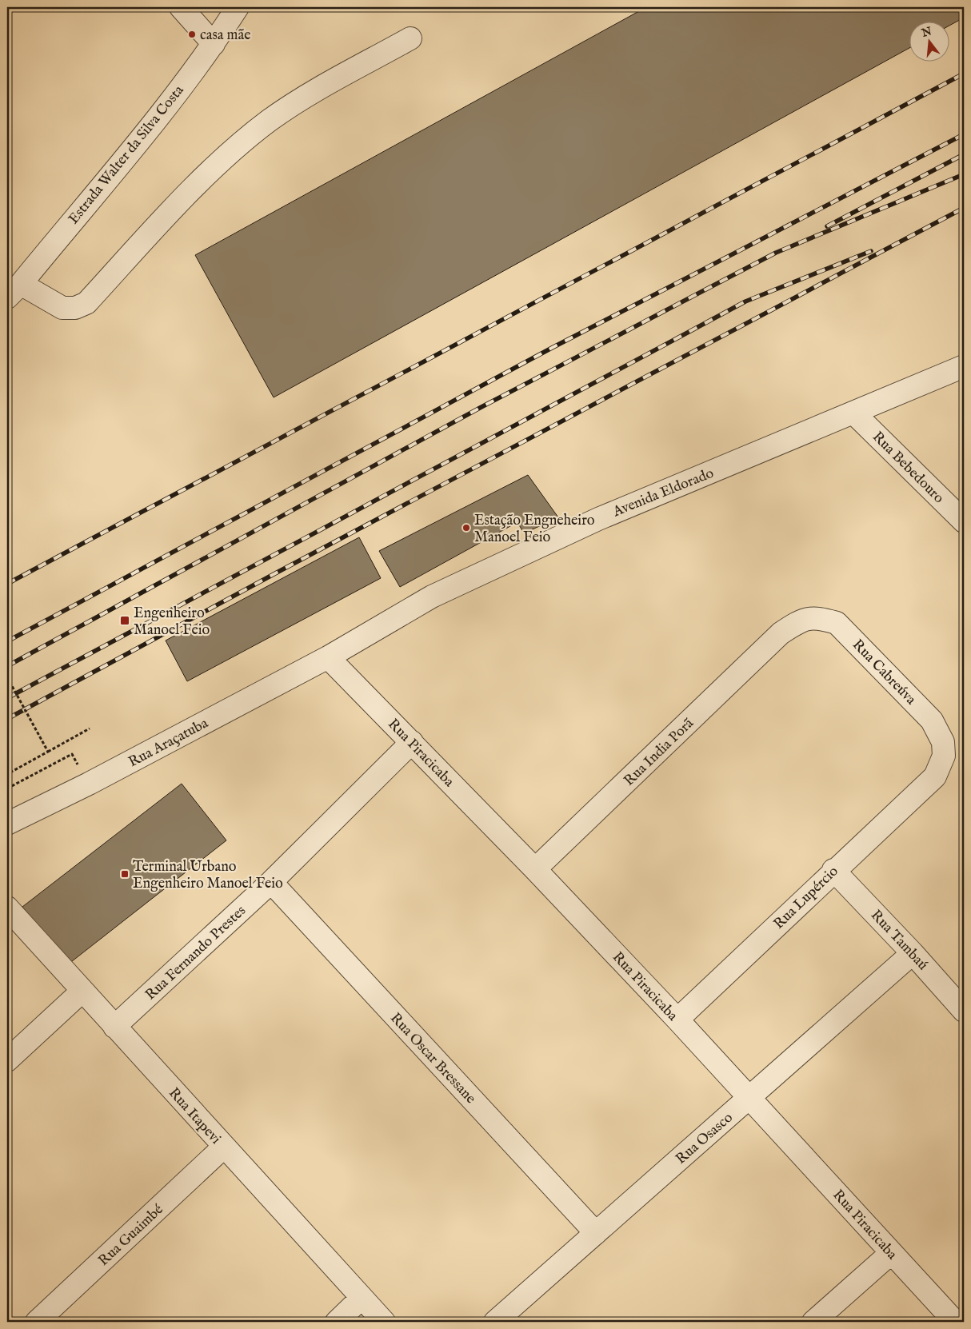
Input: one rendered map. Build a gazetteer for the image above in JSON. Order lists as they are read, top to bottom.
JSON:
{
  "streets": {
    "street": [
      "Estrada Walter da Silva Costa",
      "Rua Bebedouro",
      "Avenida Eldorado",
      "Rua Cabreúva",
      "Rua Araçatuba",
      "Rua India Porã",
      "Rua Piracicaba",
      "Rua Lupércio",
      "Rua Tambaú",
      "Rua Fernando Prestes",
      "Rua Oscar Bressane",
      "Rua Itapevi",
      "Rua Osasco",
      "Rua Guaimbé"
    ]
  },
  "crossings": [
    ["Rua Bebedouro", "Avenida Eldorado"],
    ["Avenida Eldorado", "Rua Araçatuba"],
    ["Avenida Eldorado", "Rua Piracicaba"],
    ["Rua Cabreúva", "Rua India Porã"],
    ["Rua Cabreúva", "Rua Lupércio"],
    ["Rua Araçatuba", "Rua Piracicaba"],
    ["Rua India Porã", "Rua Piracicaba"],
    ["Rua Piracicaba", "Rua Lupércio"],
    ["Rua Piracicaba", "Rua Fernando Prestes"],
    ["Rua Piracicaba", "Rua Osasco"],
    ["Rua Lupércio", "Rua Tambaú"],
    ["Rua Tambaú", "Rua Osasco"],
    ["Rua Fernando Prestes", "Rua Oscar Bressane"],
    ["Rua Fernando Prestes", "Rua Itapevi"],
    ["Rua Oscar Bressane", "Rua Osasco"],
    ["Rua Itapevi", "Rua Guaimbé"]
  ],
  "places": {
    "other": ["casa mãe", "Estação Engneheiro Manoel Feio"],
    "transit": ["Engenheiro Manoel Feio", "Terminal Urbano Engenheiro Manoel Feio"]
  },
  "north": "top"
}
